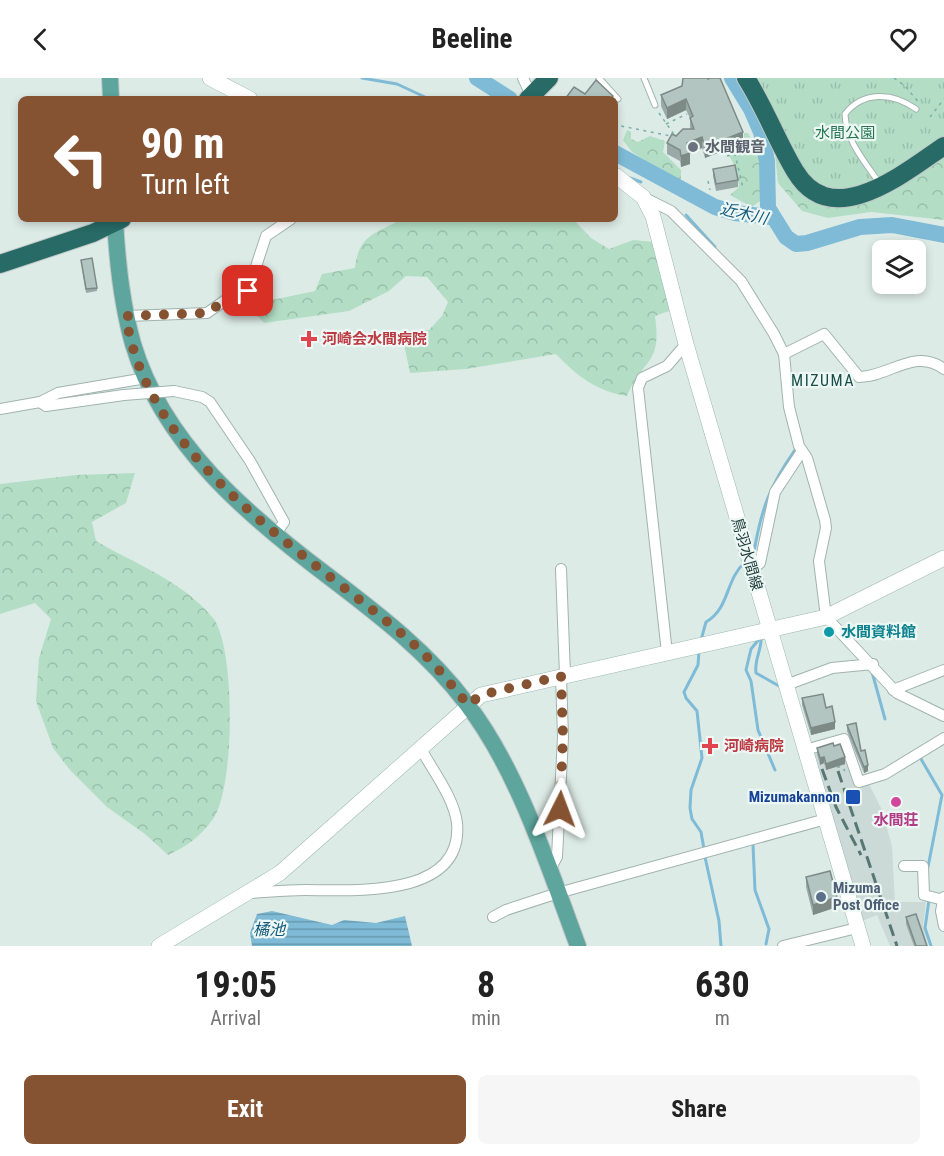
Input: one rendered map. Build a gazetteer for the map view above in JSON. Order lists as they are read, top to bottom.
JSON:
{
  "streets": {
    "street": ["鳥羽水間線"]
  },
  "districts": ["MIZUMA"],
  "water": ["近木川", "橘池"],
  "parks": ["水間公園"],
  "places": {
    "other": [
      "水間観音",
      "水間資料館",
      "水間荘",
      "Mizuma Post Office"
    ],
    "health": ["河崎会水間病院", "河崎病院"],
    "transit": ["Mizumakannon"]
  },
  "page": {
    "header": "Beeline",
    "turn": ["90 m", "Turn left"],
    "eta": [
      "19:05",
      "Arrival",
      "8",
      "min",
      "630",
      "m"
    ],
    "buttons": ["Exit", "Share"]
  }
}
